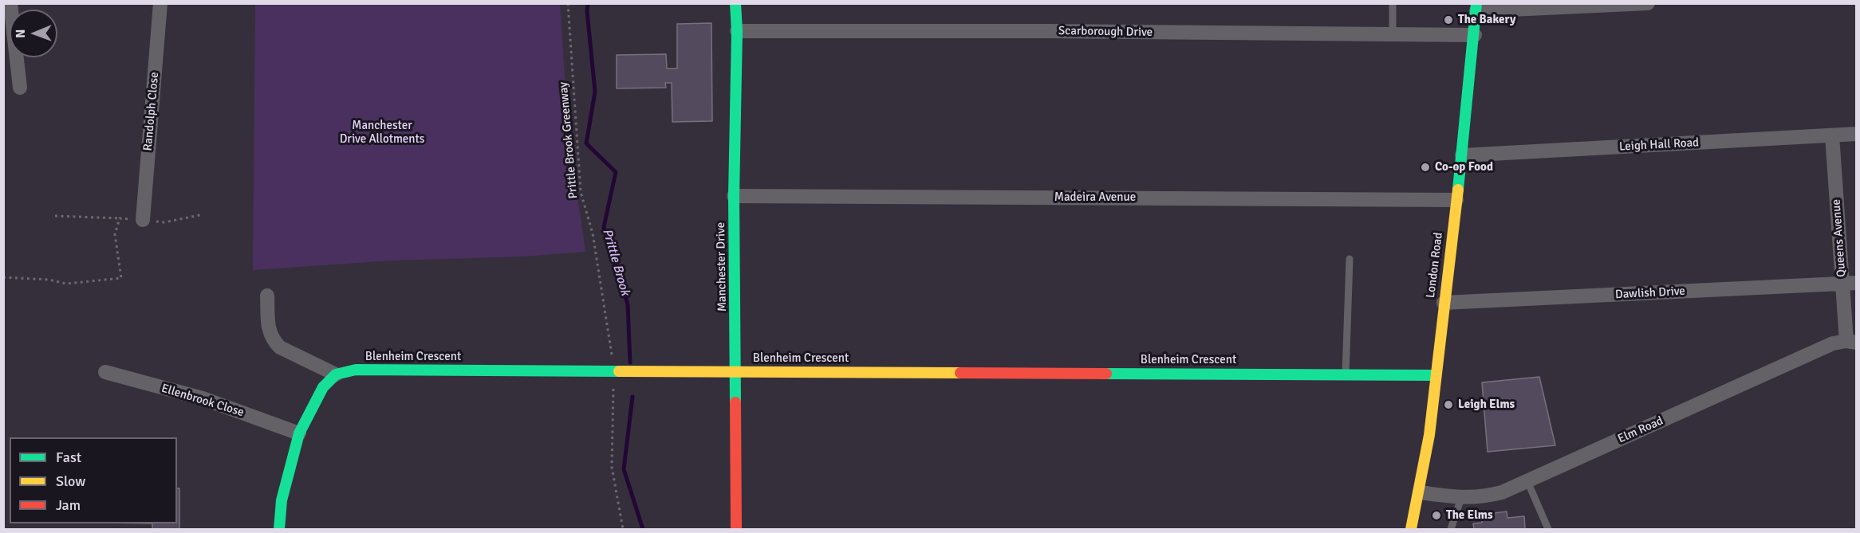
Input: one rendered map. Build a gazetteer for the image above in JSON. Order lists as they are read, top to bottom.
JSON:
{
  "streets": {
    "street": [
      "Scarborough Drive",
      "Randolph Close",
      "Leigh Hall Road",
      "Madeira Avenue",
      "Queens Avenue",
      "London Road",
      "Manchester Drive",
      "Dawlish Drive",
      "Blenheim Crescent",
      "Ellenbrook Close",
      "Elm Road"
    ],
    "path": ["Prittle Brook Greenway"]
  },
  "crossings": [
    ["Scarborough Drive", "London Road"],
    ["Scarborough Drive", "Manchester Drive"],
    ["Prittle Brook Greenway", "Blenheim Crescent"],
    ["Leigh Hall Road", "Queens Avenue"],
    ["Leigh Hall Road", "London Road"],
    ["Madeira Avenue", "London Road"],
    ["Madeira Avenue", "Manchester Drive"],
    ["Queens Avenue", "Dawlish Drive"],
    ["Queens Avenue", "Elm Road"],
    ["London Road", "Dawlish Drive"],
    ["London Road", "Blenheim Crescent"],
    ["London Road", "Elm Road"],
    ["Manchester Drive", "Blenheim Crescent"]
  ],
  "water": ["Prittle Brook"],
  "parks": ["Manchester Drive Allotments"],
  "places": [
    "The Bakery",
    "Co-op Food",
    "Leigh Elms",
    "The Elms"
  ],
  "legend": ["Fast", "Slow", "Jam"],
  "north": "left"
}
